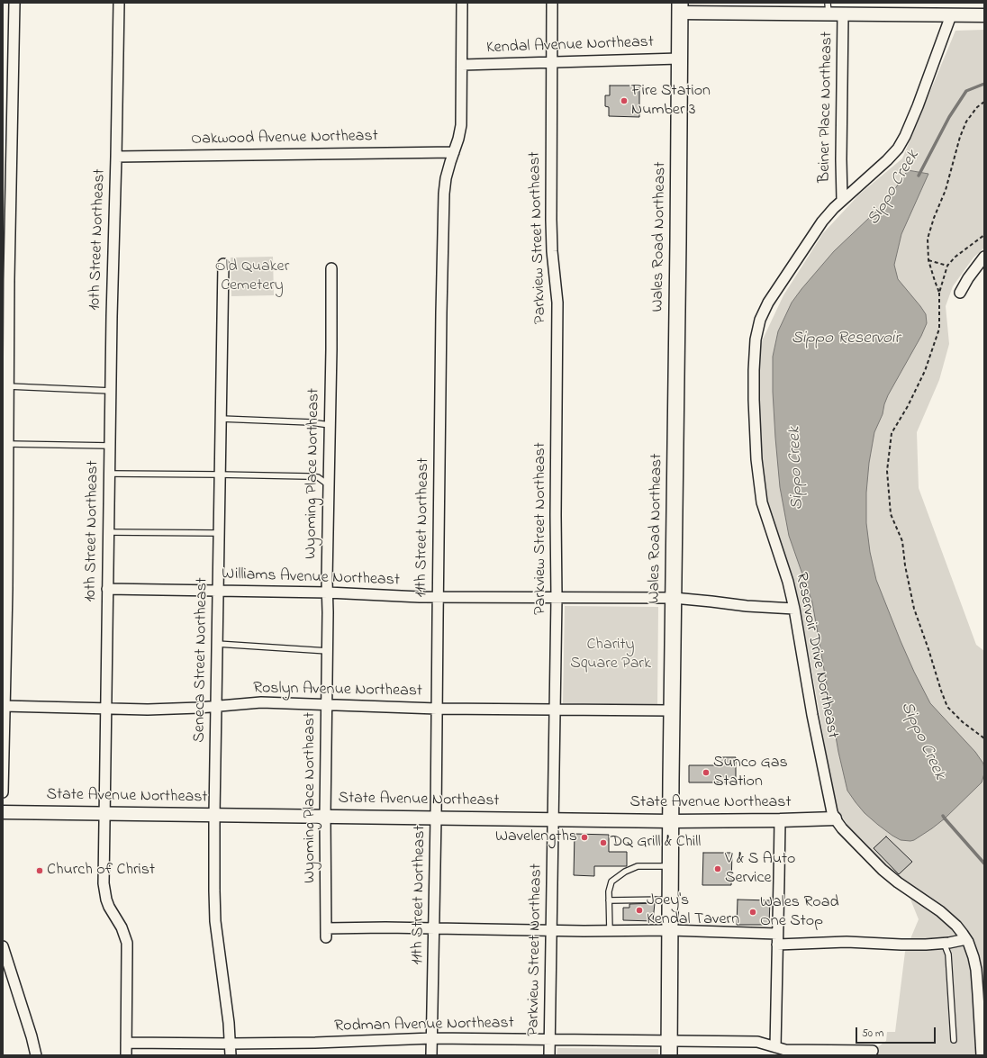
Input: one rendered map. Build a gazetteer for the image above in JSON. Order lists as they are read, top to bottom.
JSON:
{
  "streets": {
    "main road": ["Wales Road Northeast"],
    "street": [
      "Kendal Avenue Northeast",
      "Beiner Place Northeast",
      "Oakwood Avenue Northeast",
      "Parkview Street Northeast",
      "10th Street Northeast",
      "Wyoming Place Northeast",
      "11th Street Northeast",
      "Williams Avenue Northeast",
      "Reservoir Drive Northeast",
      "Seneca Street Northeast",
      "Roslyn Avenue Northeast",
      "State Avenue Northeast",
      "Rodman Avenue Northeast"
    ]
  },
  "crossings": [
    ["Kendal Avenue Northeast", "Wales Road Northeast"],
    ["Kendal Avenue Northeast", "Parkview Street Northeast"],
    ["Kendal Avenue Northeast", "11th Street Northeast"],
    ["Beiner Place Northeast", "Reservoir Drive Northeast"],
    ["Oakwood Avenue Northeast", "10th Street Northeast"],
    ["Oakwood Avenue Northeast", "11th Street Northeast"],
    ["Wales Road Northeast", "Williams Avenue Northeast"],
    ["Wales Road Northeast", "Roslyn Avenue Northeast"],
    ["Wales Road Northeast", "State Avenue Northeast"],
    ["Wales Road Northeast", "Rodman Avenue Northeast"],
    ["Parkview Street Northeast", "Williams Avenue Northeast"],
    ["Parkview Street Northeast", "Roslyn Avenue Northeast"],
    ["Parkview Street Northeast", "State Avenue Northeast"],
    ["Parkview Street Northeast", "Rodman Avenue Northeast"],
    ["10th Street Northeast", "Williams Avenue Northeast"],
    ["10th Street Northeast", "Roslyn Avenue Northeast"],
    ["10th Street Northeast", "State Avenue Northeast"],
    ["10th Street Northeast", "Rodman Avenue Northeast"],
    ["Wyoming Place Northeast", "11th Street Northeast"],
    ["Wyoming Place Northeast", "Williams Avenue Northeast"],
    ["Wyoming Place Northeast", "Roslyn Avenue Northeast"],
    ["Wyoming Place Northeast", "State Avenue Northeast"],
    ["11th Street Northeast", "Williams Avenue Northeast"],
    ["11th Street Northeast", "Roslyn Avenue Northeast"],
    ["11th Street Northeast", "State Avenue Northeast"],
    ["11th Street Northeast", "Rodman Avenue Northeast"],
    ["Williams Avenue Northeast", "Reservoir Drive Northeast"],
    ["Williams Avenue Northeast", "Seneca Street Northeast"],
    ["Reservoir Drive Northeast", "State Avenue Northeast"],
    ["Seneca Street Northeast", "Roslyn Avenue Northeast"],
    ["Seneca Street Northeast", "State Avenue Northeast"],
    ["Seneca Street Northeast", "Rodman Avenue Northeast"]
  ],
  "water": ["Sippo Creek", "Sippo Reservoir"],
  "parks": ["Old Quaker Cemetery", "Charity Square Park"],
  "places": [
    "Fire Station Number 3",
    "Sunco Gas Station",
    "Wavelengths",
    "DQ Grill & Chill",
    "V & S Auto Service",
    "Church of Christ",
    "Joey's Kendal Tavern",
    "Wales Road One Stop"
  ],
  "scale_bar": "50 m"
}
